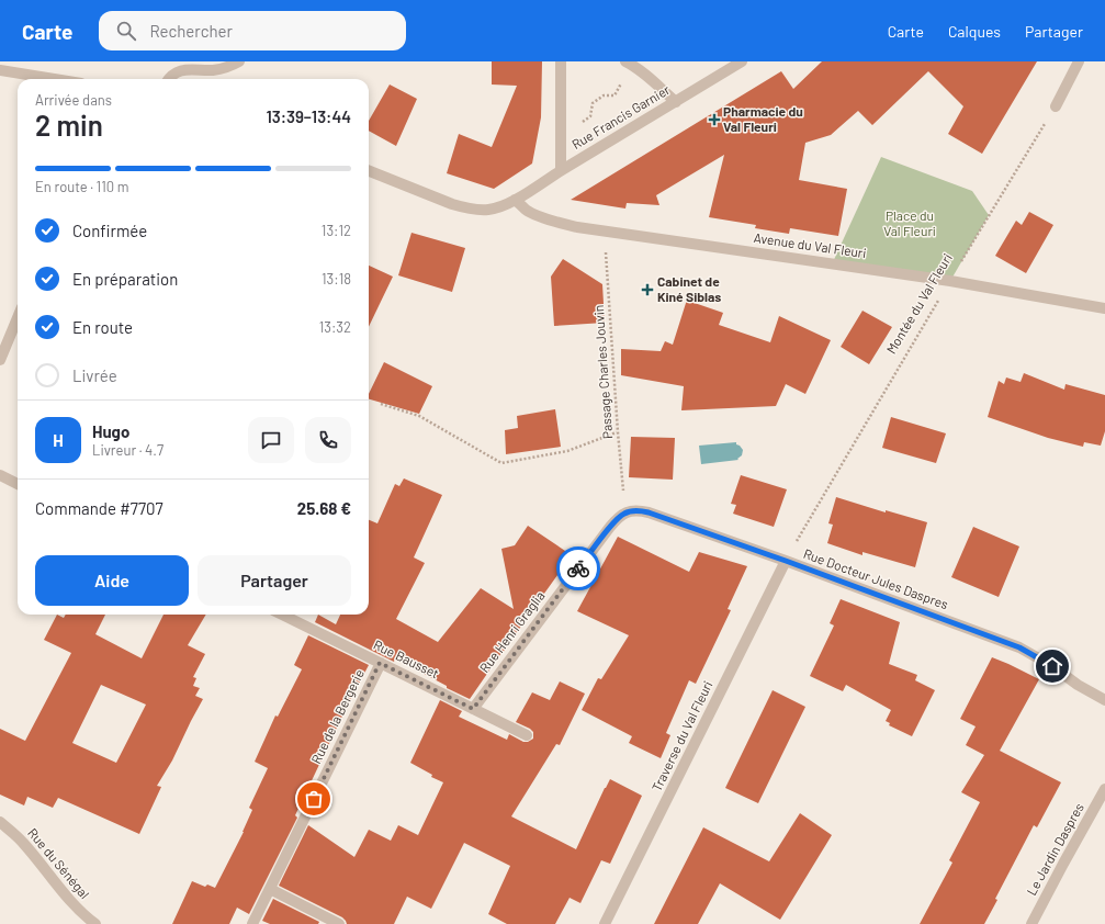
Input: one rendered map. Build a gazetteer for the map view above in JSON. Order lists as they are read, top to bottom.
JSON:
{
  "streets": {
    "street": [
      "Rue Francis Garnier",
      "Avenue du Val Fleuri",
      "Rue Docteur Jules Daspres",
      "Rue Henri Graglia",
      "Rue Bausset",
      "Rue de la Bergerie",
      "Traverse du Val Fleuri",
      "Le Jardin Daspres",
      "Rue du Sénégal"
    ],
    "path": ["Montée du Val Fleuri", "Passage Charles Jouvin"]
  },
  "crossings": [
    ["Rue Francis Garnier", "Avenue du Val Fleuri"],
    ["Avenue du Val Fleuri", "Montée du Val Fleuri"],
    ["Avenue du Val Fleuri", "Passage Charles Jouvin"],
    ["Montée du Val Fleuri", "Rue Docteur Jules Daspres"],
    ["Montée du Val Fleuri", "Traverse du Val Fleuri"],
    ["Passage Charles Jouvin", "Rue Docteur Jules Daspres"],
    ["Passage Charles Jouvin", "Rue Henri Graglia"],
    ["Rue Docteur Jules Daspres", "Rue Henri Graglia"],
    ["Rue Docteur Jules Daspres", "Traverse du Val Fleuri"],
    ["Rue Henri Graglia", "Rue Bausset"],
    ["Rue Bausset", "Rue de la Bergerie"]
  ],
  "parks": ["Place du Val Fleuri"],
  "places": {
    "health": ["Pharmacie du Val Fleuri", "Cabinet de Kiné Siblas"]
  },
  "page": {
    "header": "Carte",
    "search": "Rechercher",
    "nav": ["Carte", "Calques", "Partager"],
    "heading": ["2 min", "Arrivée dans", "13:39–13:44"],
    "panel": [
      "Hugo",
      "Livreur · 4.7",
      "Commande #7707",
      "25.68 €"
    ],
    "bar": "En route · 110 m",
    "list": [
      ["Confirmée", "13:12"],
      ["En préparation", "13:18"],
      ["En route", "13:32"],
      "Livrée"
    ],
    "round": "H",
    "buttons": ["Aide", "Partager"]
  }
}
